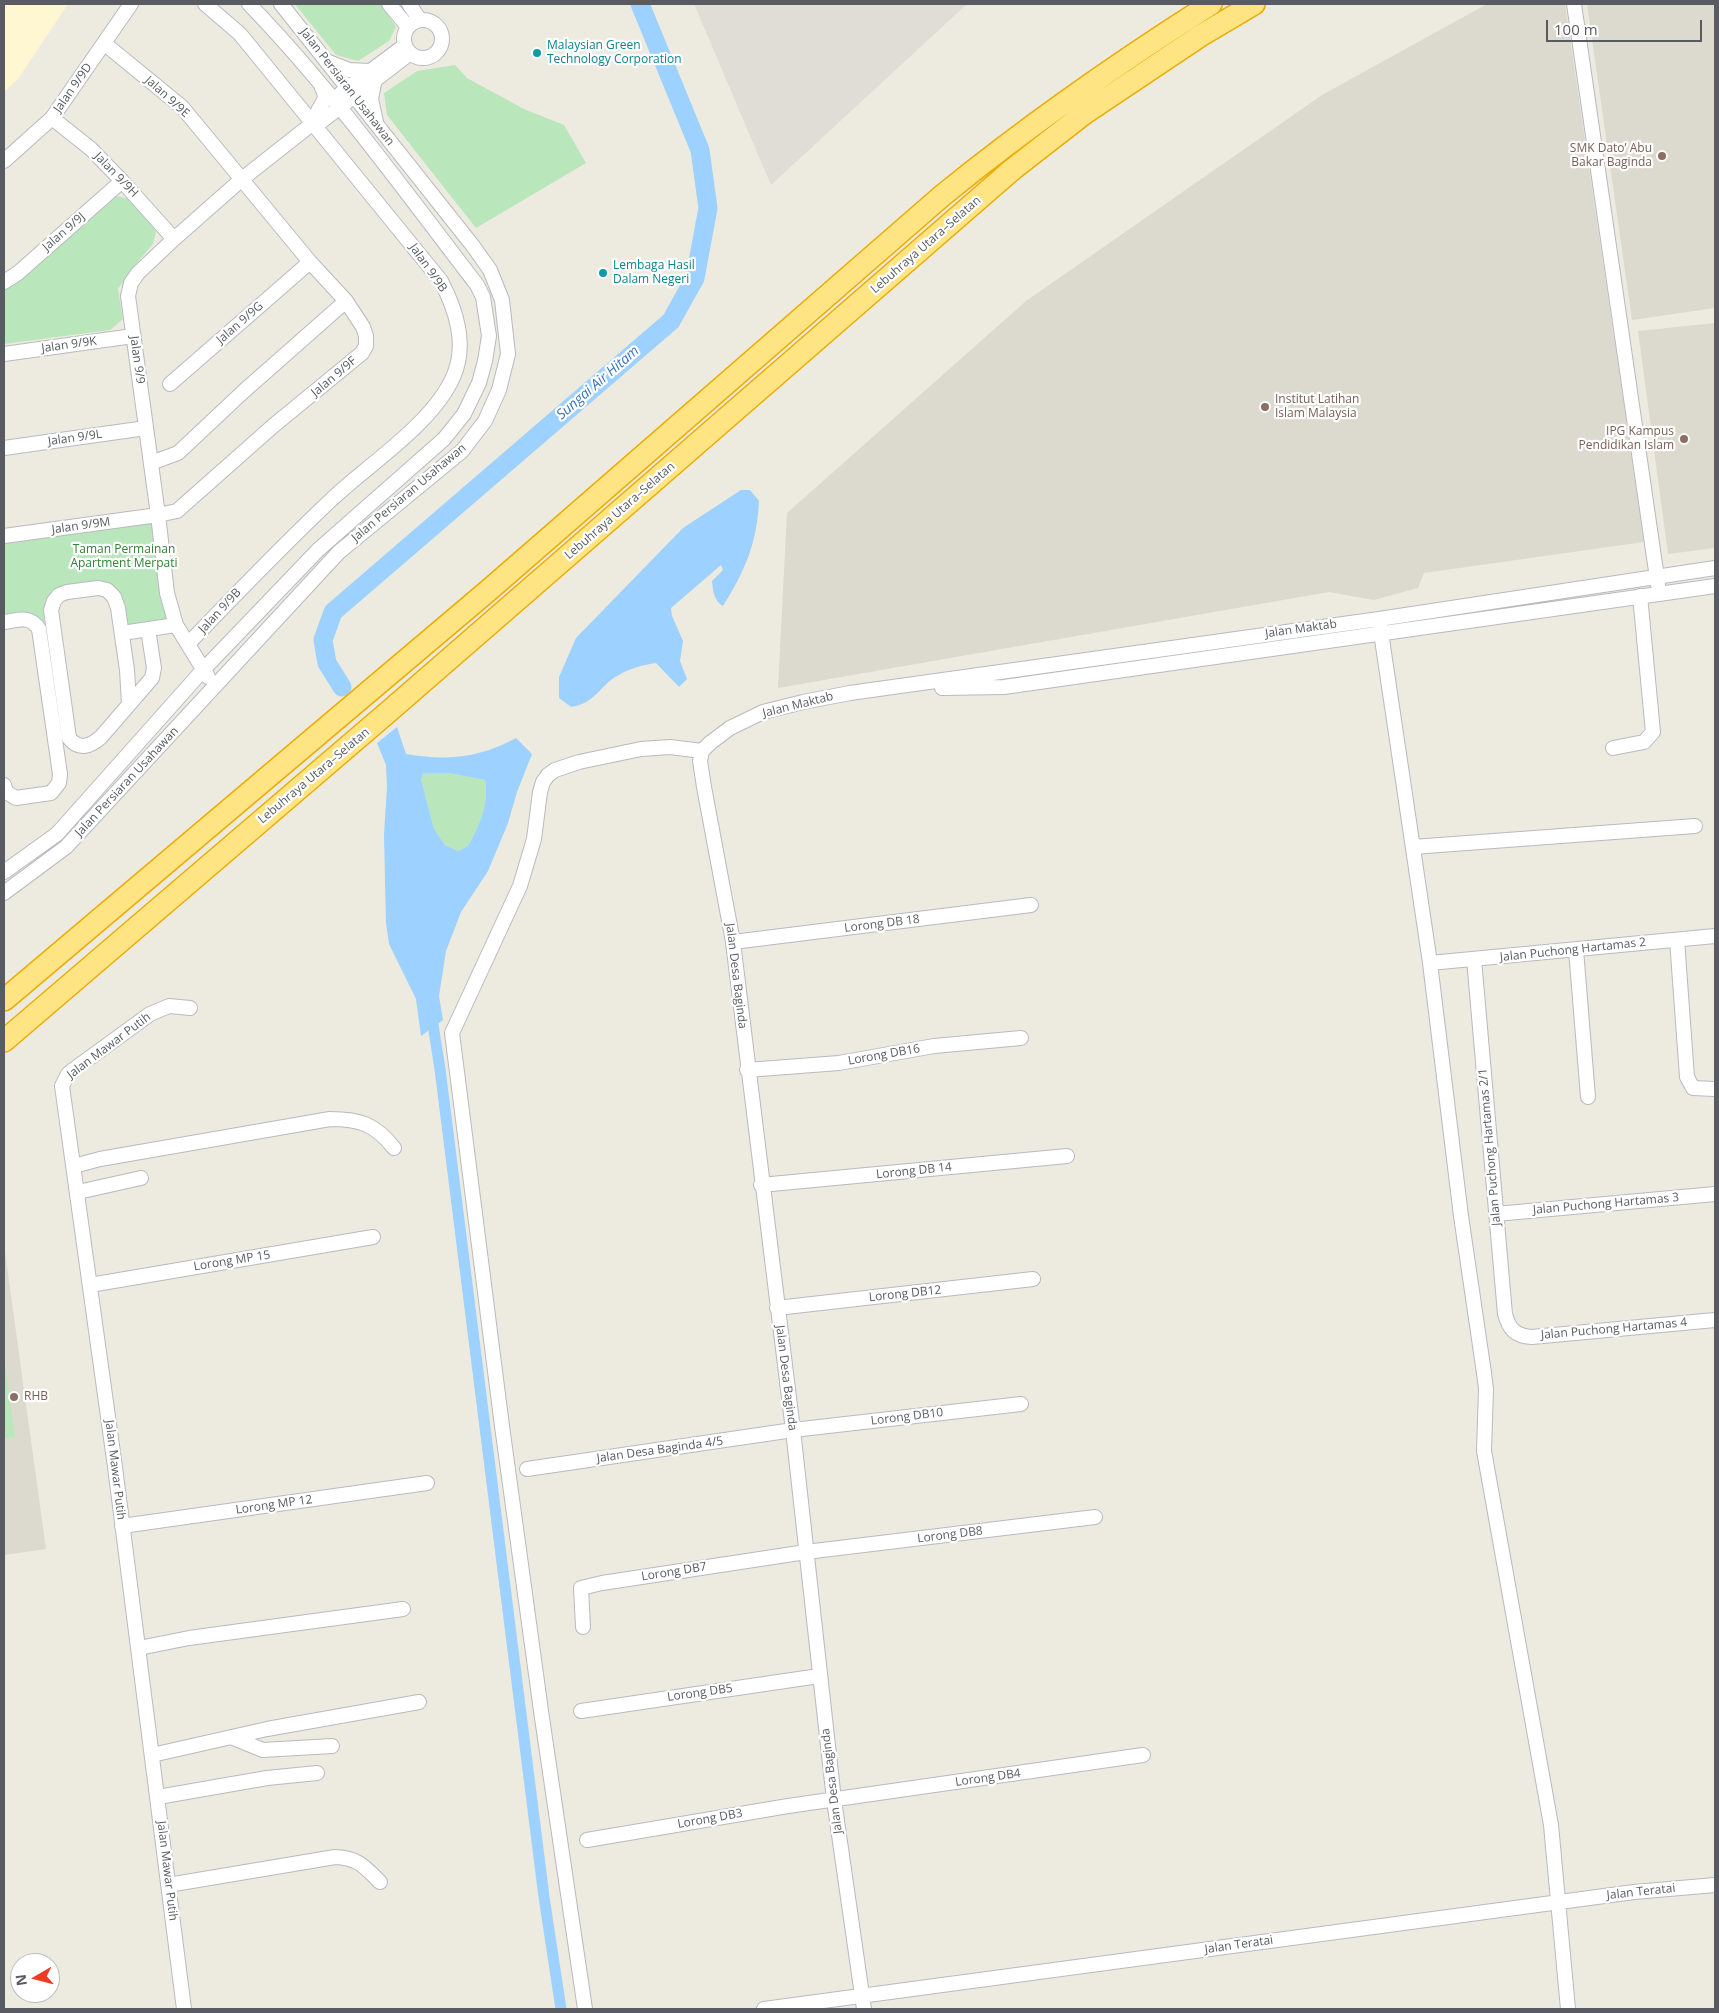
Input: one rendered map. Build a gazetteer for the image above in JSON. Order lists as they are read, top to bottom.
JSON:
{
  "streets": {
    "highway": ["Lebuhraya Utara–Selatan"],
    "street": [
      "Jalan Persiaran Usahawan",
      "Jalan 9/9D",
      "Jalan 9/9E",
      "Jalan 9/9H",
      "Jalan 9/9J",
      "Jalan 9/9B",
      "Jalan 9/9G",
      "Jalan 9/9K",
      "Jalan 9/9",
      "Jalan 9/9F",
      "Jalan 9/9L",
      "Jalan 9/9M",
      "Jalan Maktab",
      "Lorong DB 18",
      "Jalan Puchong Hartamas 2",
      "Jalan Desa Baginda",
      "Jalan Mawar Putih",
      "Lorong DB16",
      "Jalan Puchong Hartamas 2/1",
      "Lorong DB 14",
      "Jalan Puchong Hartamas 3",
      "Lorong MP 15",
      "Lorong DB12",
      "Jalan Puchong Hartamas 4",
      "Lorong DB10",
      "Jalan Desa Baginda 4/5",
      "Lorong MP 12",
      "Lorong DB8",
      "Lorong DB7",
      "Lorong DB5",
      "Lorong DB4",
      "Lorong DB3",
      "Jalan Teratai"
    ]
  },
  "crossings": [
    ["Jalan Persiaran Usahawan", "Jalan 9/9"],
    ["Jalan 9/9D", "Jalan 9/9E"],
    ["Jalan 9/9D", "Jalan 9/9H"],
    ["Jalan 9/9E", "Jalan 9/9"],
    ["Jalan 9/9E", "Jalan 9/9F"],
    ["Jalan 9/9H", "Jalan 9/9J"],
    ["Jalan 9/9H", "Jalan 9/9"],
    ["Jalan 9/9B", "Jalan 9/9"],
    ["Jalan 9/9G", "Jalan 9/9F"],
    ["Jalan 9/9K", "Jalan 9/9"],
    ["Jalan 9/9", "Jalan 9/9F"],
    ["Jalan 9/9", "Jalan 9/9L"],
    ["Jalan 9/9", "Jalan 9/9M"],
    ["Jalan 9/9F", "Jalan 9/9M"],
    ["Jalan Maktab", "Jalan Desa Baginda"],
    ["Lorong DB 18", "Jalan Desa Baginda"],
    ["Jalan Puchong Hartamas 2", "Jalan Puchong Hartamas 2/1"],
    ["Jalan Desa Baginda", "Lorong DB16"],
    ["Jalan Desa Baginda", "Lorong DB 14"],
    ["Jalan Desa Baginda", "Lorong DB12"],
    ["Jalan Desa Baginda", "Lorong DB10"],
    ["Jalan Desa Baginda", "Jalan Desa Baginda 4/5"],
    ["Jalan Desa Baginda", "Lorong DB8"],
    ["Jalan Desa Baginda", "Lorong DB7"],
    ["Jalan Desa Baginda", "Lorong DB5"],
    ["Jalan Desa Baginda", "Lorong DB4"],
    ["Jalan Desa Baginda", "Lorong DB3"],
    ["Jalan Desa Baginda", "Jalan Teratai"],
    ["Jalan Mawar Putih", "Lorong MP 15"],
    ["Jalan Mawar Putih", "Lorong MP 12"],
    ["Jalan Puchong Hartamas 2/1", "Jalan Puchong Hartamas 3"],
    ["Jalan Puchong Hartamas 2/1", "Jalan Puchong Hartamas 4"],
    ["Lorong DB10", "Jalan Desa Baginda 4/5"],
    ["Lorong DB8", "Lorong DB7"],
    ["Lorong DB4", "Lorong DB3"]
  ],
  "water": ["Sungai Air Hitam"],
  "parks": ["Taman Permainan Apartment Merpati"],
  "places": [
    "Malaysian Green Technology Corporation",
    "SMK Dato’ Abu Bakar Baginda",
    "Lembaga Hasil Dalam Negeri",
    "Institut Latihan Islam Malaysia",
    "IPG Kampus Pendidikan Islam",
    "RHB"
  ],
  "scale_bar": "100 m",
  "north": "left"
}
